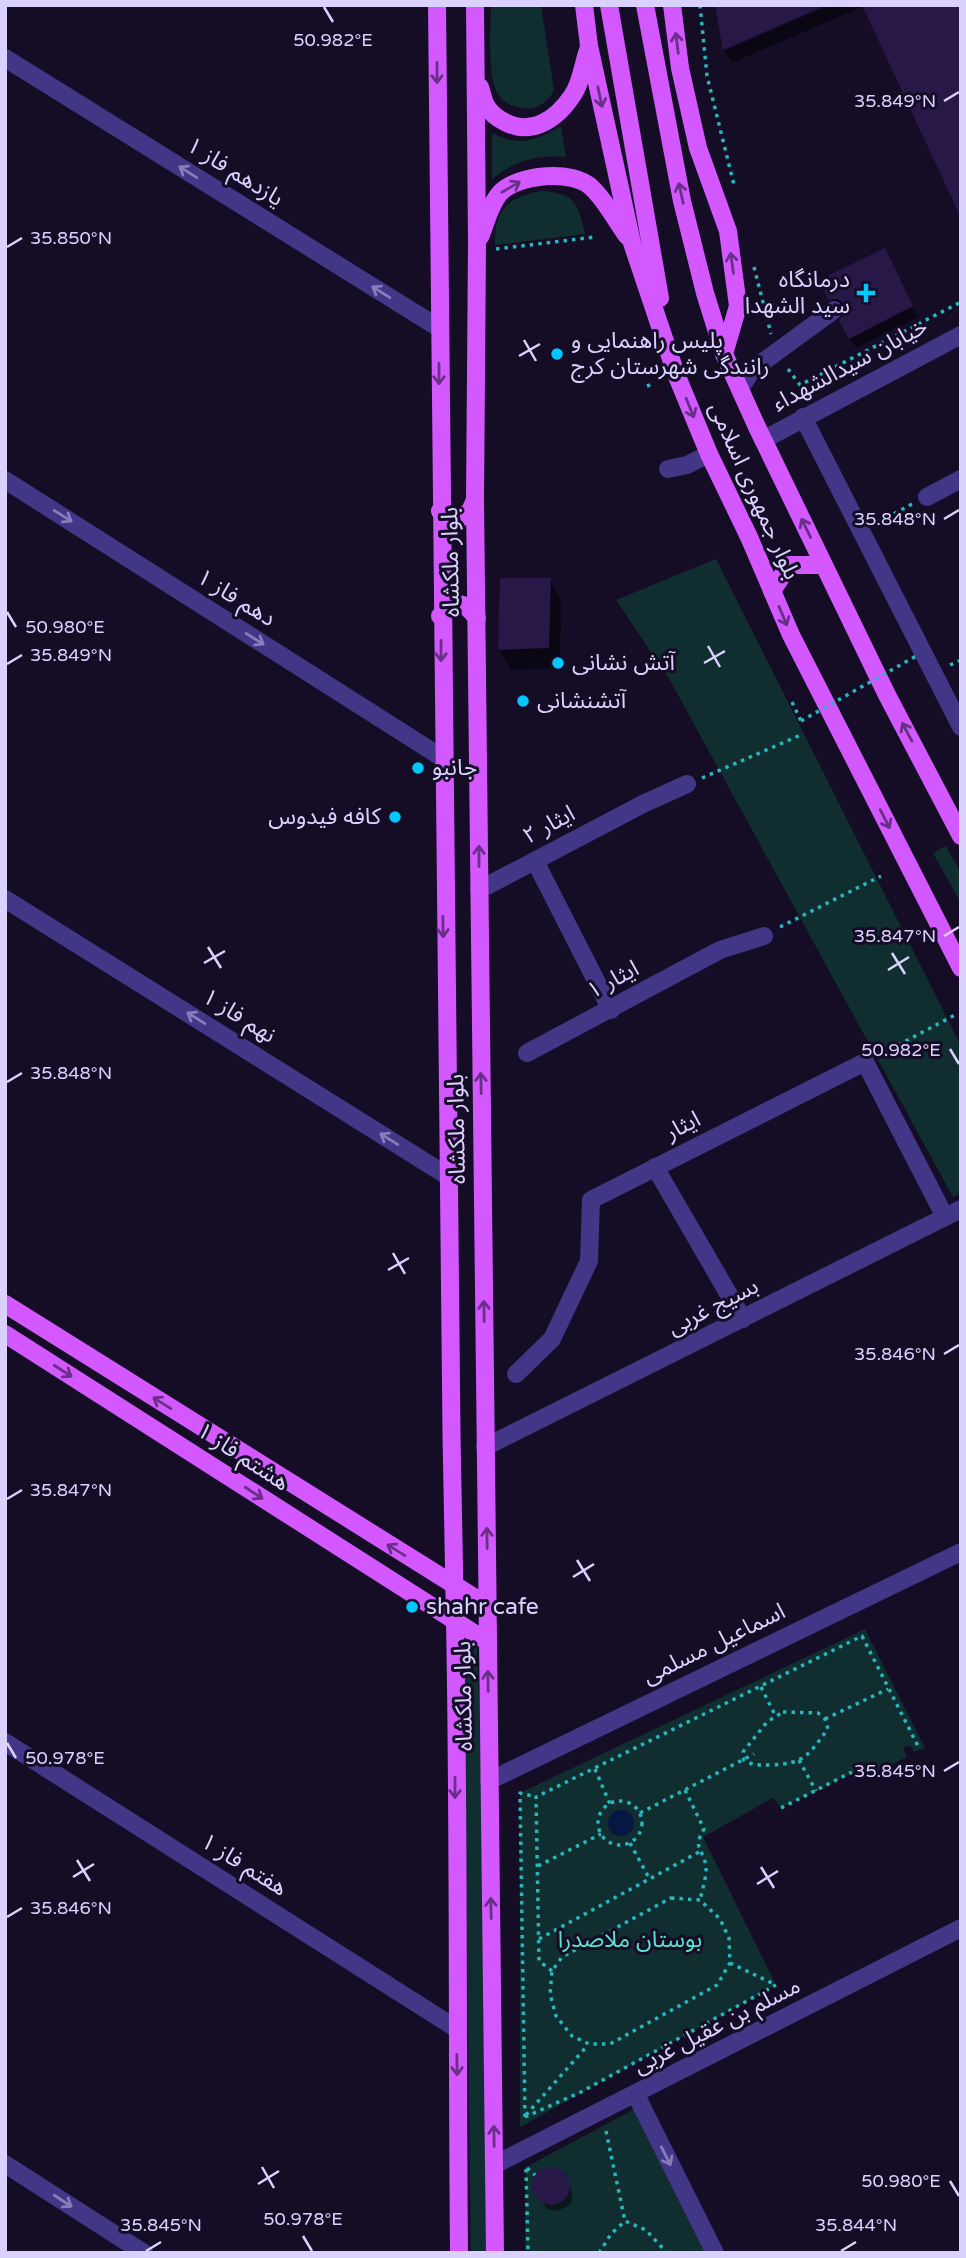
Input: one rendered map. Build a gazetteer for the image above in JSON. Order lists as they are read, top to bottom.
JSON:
{
  "streets": {
    "main road": ["بلوار جمهوری اسلامی", "بلوار ملکشاه", "هشتم فاز ۱"],
    "street": [
      "یازدهم فاز ۱",
      "خیابان سیدالشهداء",
      "دهم فاز ۱",
      "ایثار ۲",
      "ایثار ۱",
      "نهم فاز ۱",
      "ایثار",
      "بسیج غربی",
      "اسماعیل مسلمی",
      "هفتم فاز ۱",
      "مسلم بن عقیل غربی"
    ]
  },
  "crossings": [
    ["یازدهم فاز ۱", "بلوار ملکشاه"],
    ["خیابان سیدالشهداء", "بلوار جمهوری اسلامی"],
    ["بلوار ملکشاه", "دهم فاز ۱"],
    ["بلوار ملکشاه", "ایثار ۲"],
    ["بلوار ملکشاه", "نهم فاز ۱"],
    ["بلوار ملکشاه", "بسیج غربی"],
    ["بلوار ملکشاه", "هشتم فاز ۱"],
    ["بلوار ملکشاه", "اسماعیل مسلمی"],
    ["بلوار ملکشاه", "هفتم فاز ۱"],
    ["بلوار ملکشاه", "مسلم بن عقیل غربی"]
  ],
  "one_way": ["یازدهم فاز ۱", "دهم فاز ۱", "نهم فاز ۱"],
  "parks": ["بوستان ملاصدرا"],
  "places": {
    "health": ["درمانگاه سید الشهدا"],
    "other": [
      "پلیس راهنمایی و رانندگی شهرستان کرج",
      "آتش نشانی",
      "آتشنشانی",
      "جانبو",
      "كافه فيدوس",
      "shahr cafe"
    ]
  },
  "coordinates": [
    "50.982°E",
    "35.849°N",
    "35.850°N",
    "35.848°N",
    "50.980°E",
    "35.847°N",
    "35.846°N",
    "50.978°E",
    "35.845°N",
    "35.844°N"
  ]
}
